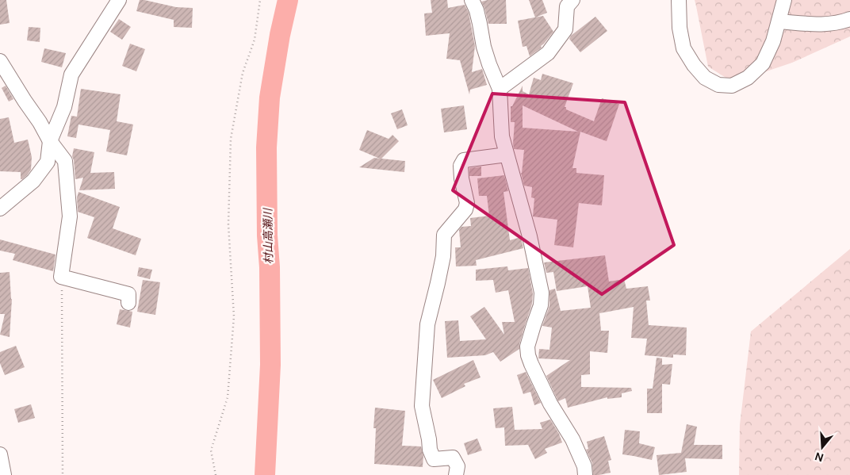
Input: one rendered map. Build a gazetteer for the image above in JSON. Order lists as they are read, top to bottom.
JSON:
{
  "water": ["村山高瀬川"],
  "north": "bottom"
}
